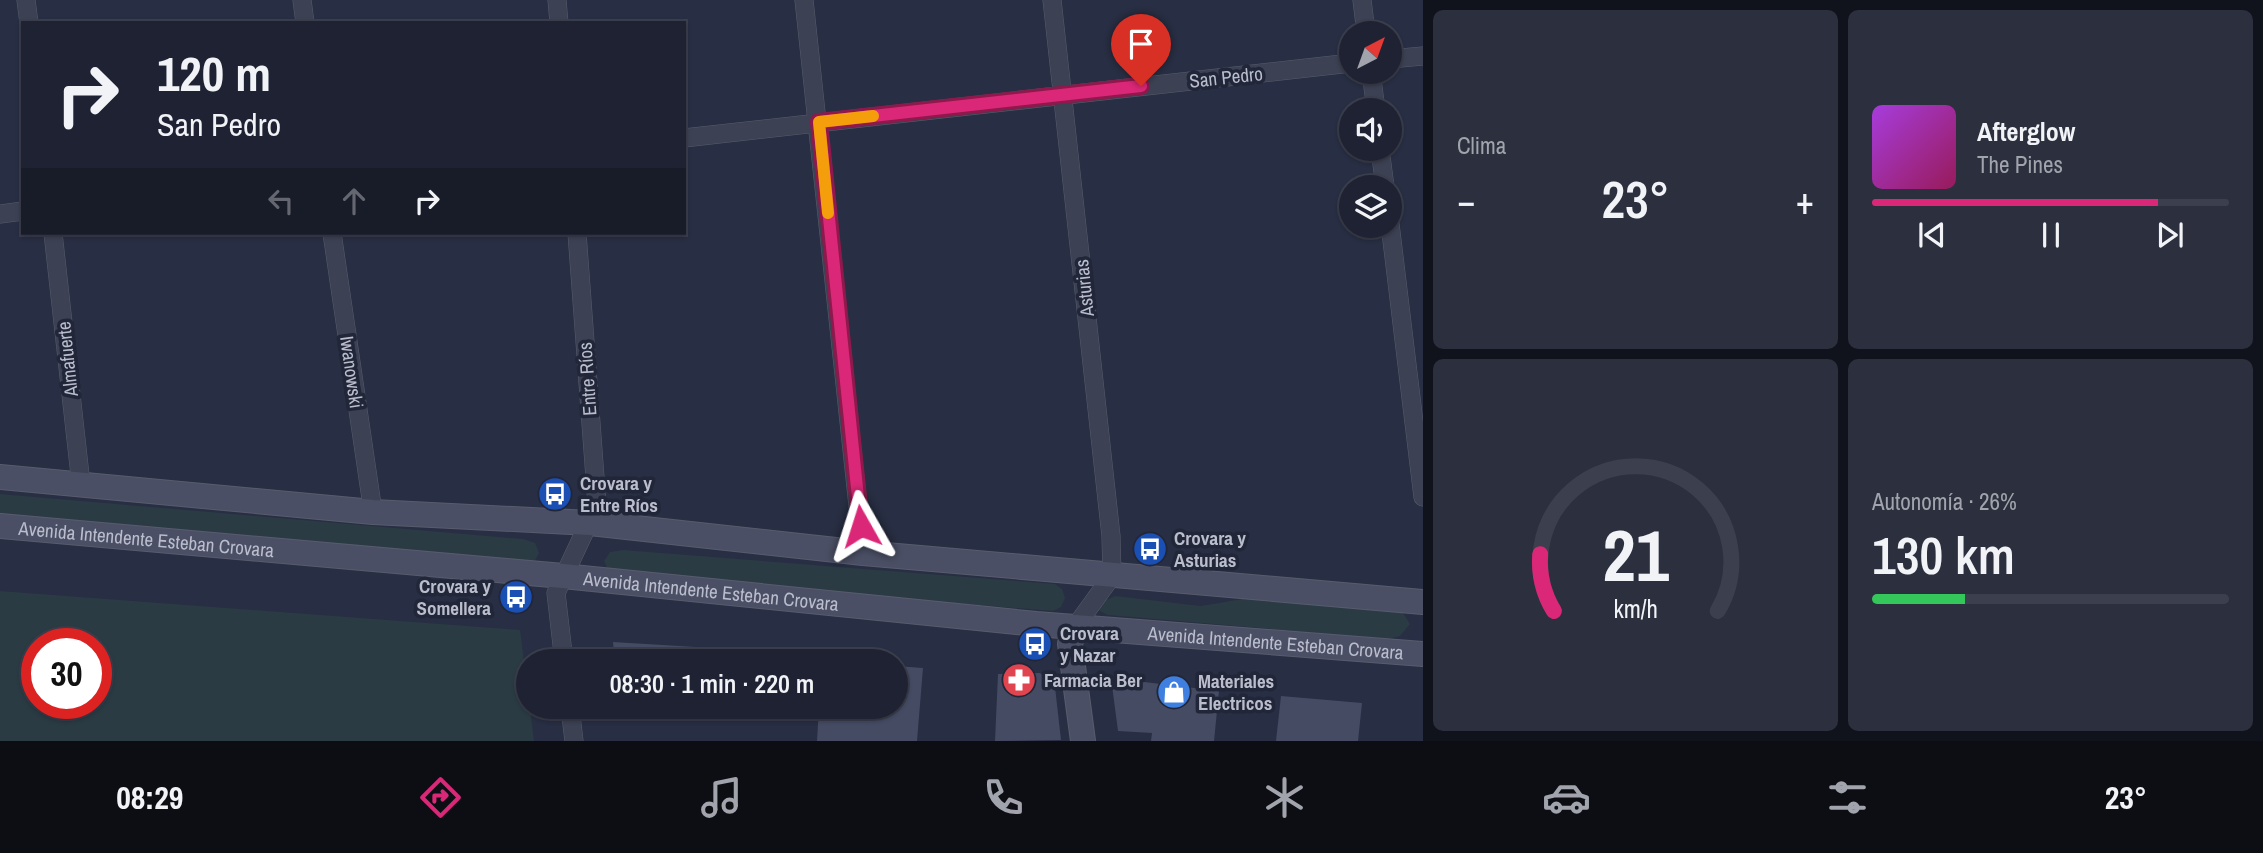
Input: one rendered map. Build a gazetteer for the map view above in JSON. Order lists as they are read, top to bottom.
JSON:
{
  "streets": {
    "main road": ["Avenida Intendente Esteban Crovara"],
    "street": [
      "San Pedro",
      "Asturias",
      "Almafuerte",
      "Iwanowski",
      "Entre Ríos"
    ]
  },
  "crossings": [
    ["San Pedro", "Asturias"],
    ["Entre Ríos", "Avenida Intendente Esteban Crovara"]
  ],
  "places": {
    "bus stop": [
      "Crovara y Entre Ríos",
      "Crovara y Asturias",
      "Crovara y Somellera",
      "Crovara y Nazar"
    ],
    "pharmacy": ["Farmacia Ber"],
    "shop": ["Materiales Electricos"]
  },
  "north": "top right",
  "page": {
    "tile": [
      "Clima",
      ["Autonomía · 26%", "130 km"]
    ],
    "turn": ["120 m", "San Pedro"],
    "song": ["Afterglow", "The Pines"],
    "heat": ["−", "23°", "+"],
    "limit": "30",
    "trip": "08:30 · 1 min · 220 m",
    "tabs": ["08:29", "23°"],
    "gauge": ["21", "km/h"]
  }
}
